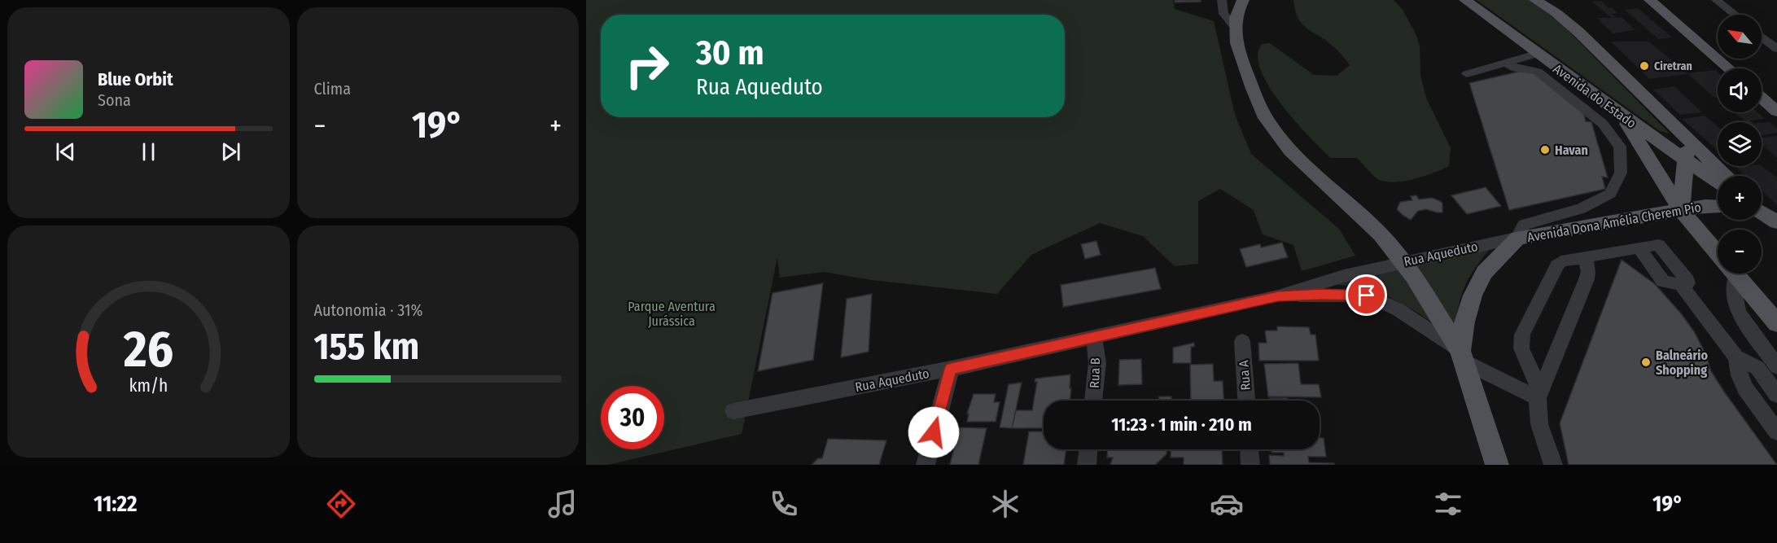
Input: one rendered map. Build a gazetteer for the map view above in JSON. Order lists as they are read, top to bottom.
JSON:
{
  "streets": {
    "main road": ["Avenida do Estado", "Avenida Dona Amélia Cherem Pio"],
    "street": ["Rua Aqueduto", "Rua B", "Rua A"]
  },
  "crossings": [
    ["Avenida Dona Amélia Cherem Pio", "Rua Aqueduto"],
    ["Rua Aqueduto", "Rua B"]
  ],
  "parks": ["Parque Aventura Jurássica"],
  "places": ["Ciretran", "Havan", "Balneário Shopping"],
  "north": "top left",
  "page": {
    "tile": [
      "Clima",
      ["Autonomia · 31%", "155 km"]
    ],
    "map_buttons": ["+", "−"],
    "turn": ["30 m", "Rua Aqueduto"],
    "song": ["Blue Orbit", "Sona"],
    "heat": ["−", "19°", "+"],
    "limit": "30",
    "trip": "11:23 · 1 min · 210 m",
    "tabs": ["11:22", "19°"],
    "gauge": ["26", "km/h"]
  }
}
